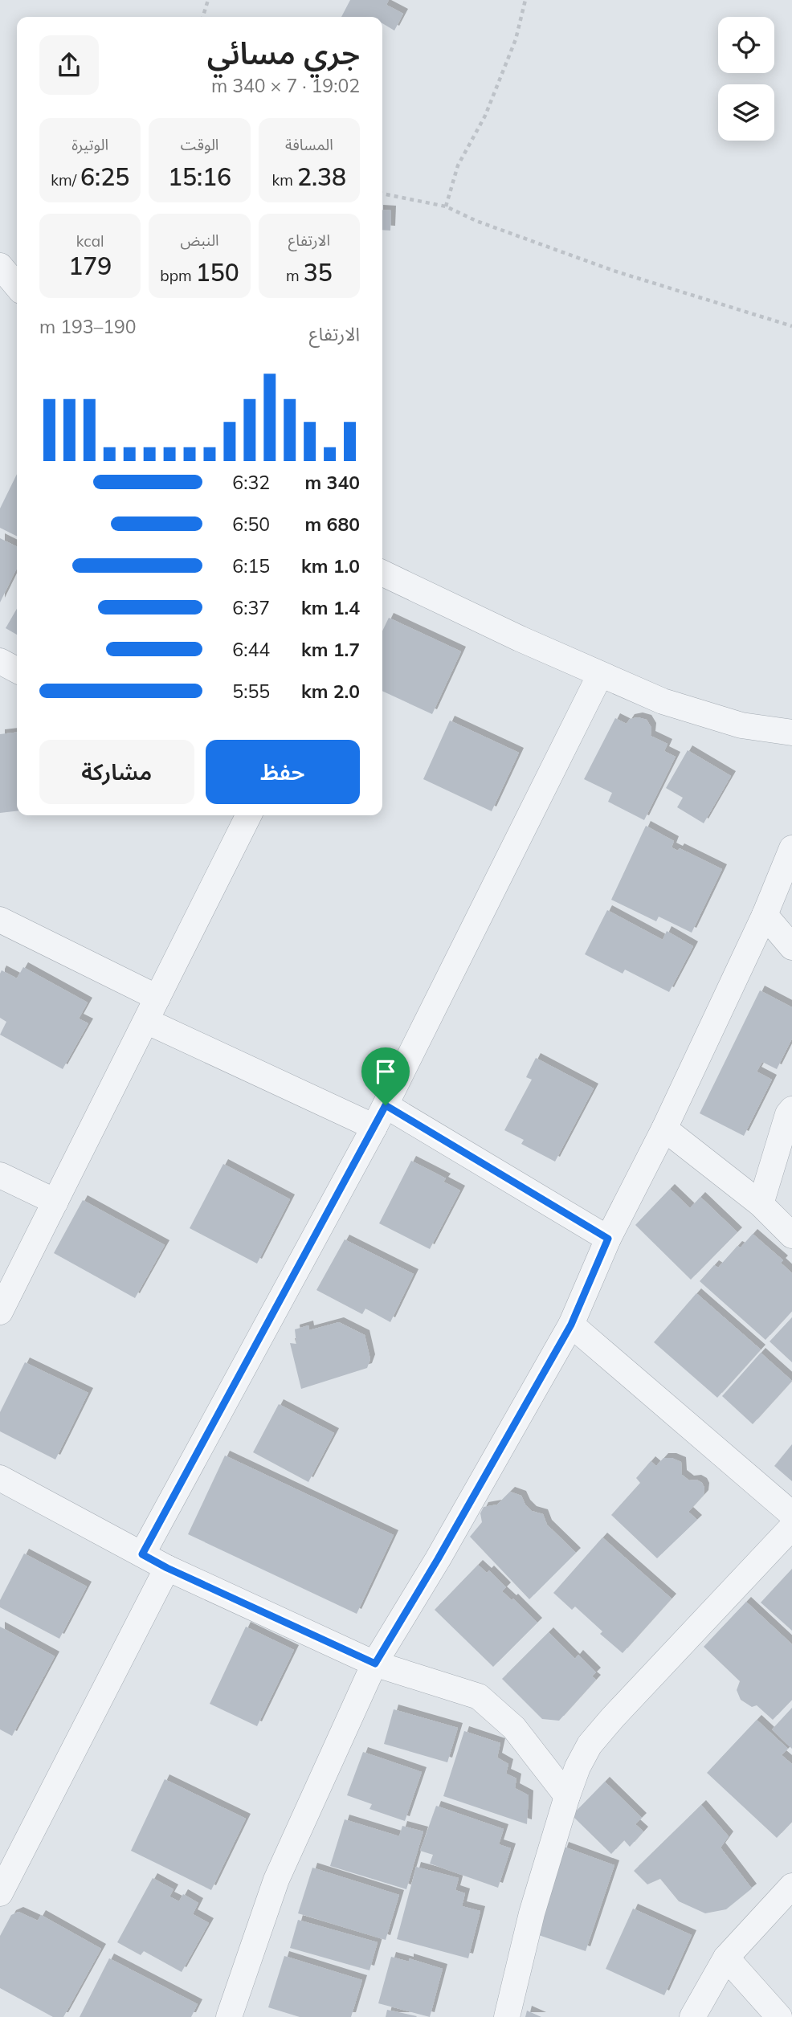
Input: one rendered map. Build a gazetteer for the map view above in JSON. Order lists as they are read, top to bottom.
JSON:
{
  "page": {
    "heading": ["جري مسائي", "19:02 · 7 × 340 m"],
    "stats": [
      ["المسافة", "2.38 km"],
      ["الوقت", "15:16"],
      ["الوتيرة", "6:25 /km"],
      ["الارتفاع", "35 m"],
      ["النبض", "150 bpm"],
      ["kcal", "179"]
    ],
    "chart": ["الارتفاع", "190–193 m"],
    "list": [
      {
        "name": "340 m",
        "note": "6:32"
      },
      {
        "name": "680 m",
        "note": "6:50"
      },
      {
        "name": "1.0 km",
        "note": "6:15"
      },
      {
        "name": "1.4 km",
        "note": "6:37"
      },
      {
        "name": "1.7 km",
        "note": "6:44"
      },
      {
        "name": "2.0 km",
        "note": "5:55"
      }
    ],
    "buttons": ["حفظ", "مشاركة"]
  }
}
